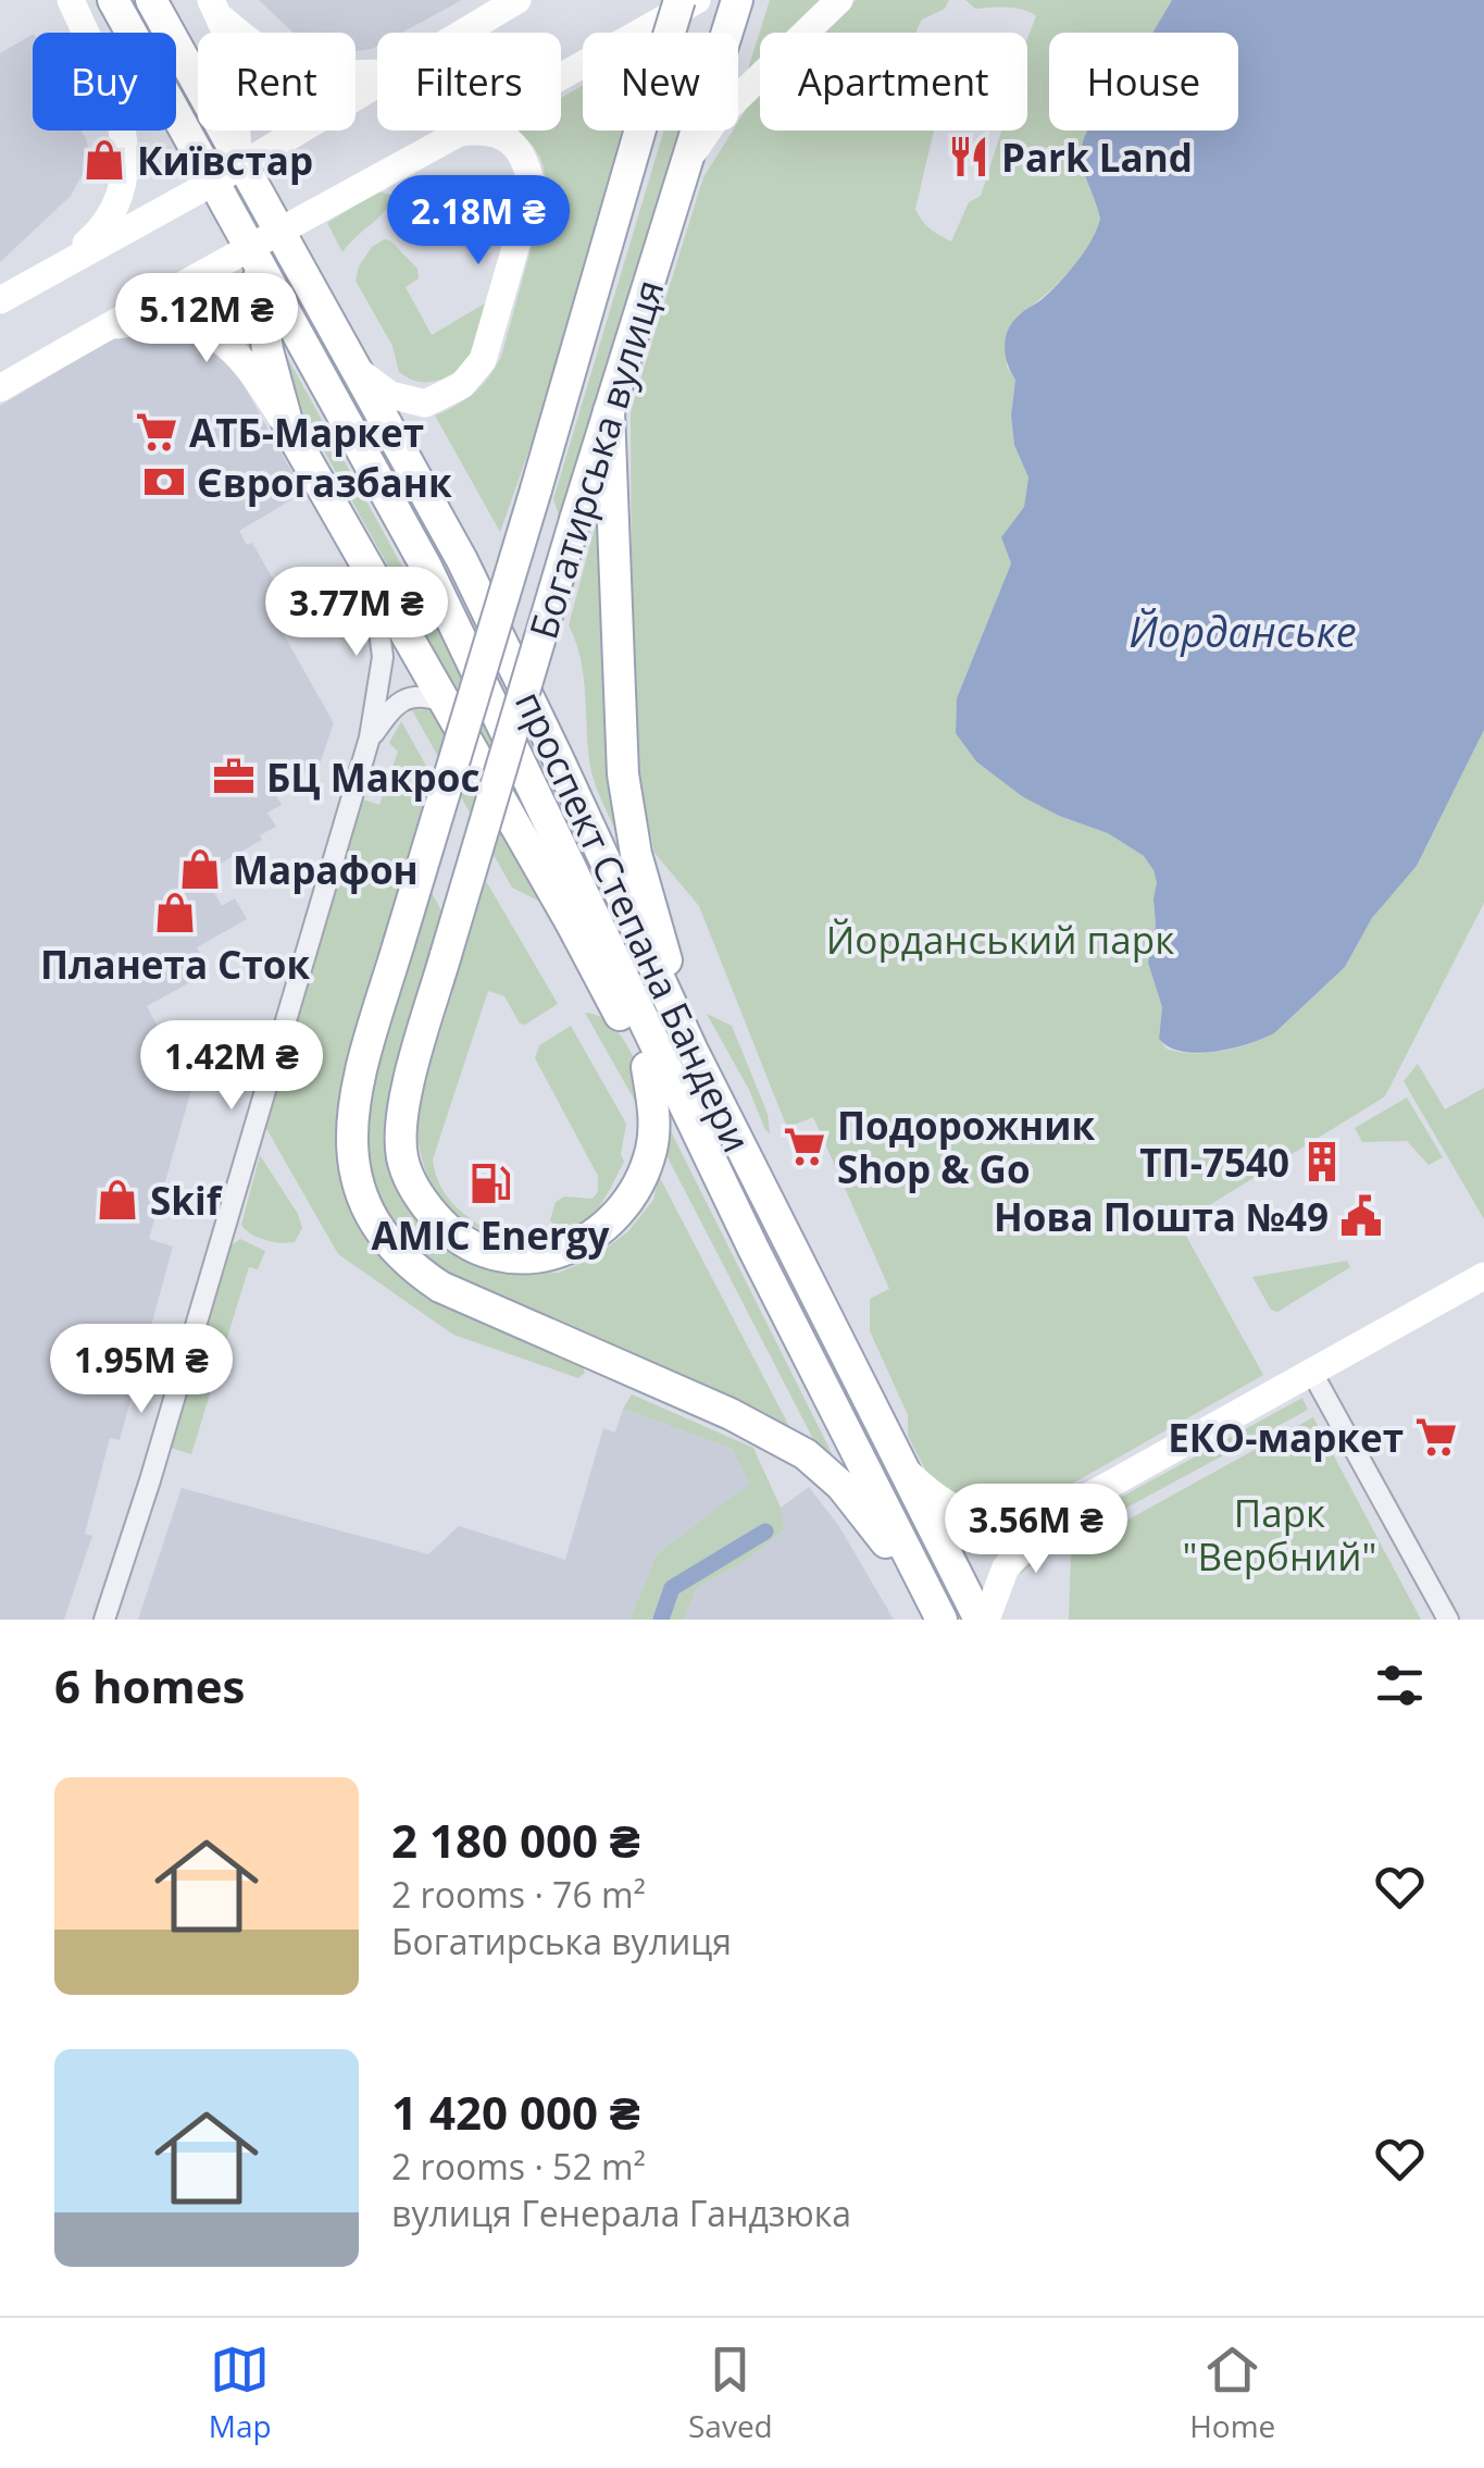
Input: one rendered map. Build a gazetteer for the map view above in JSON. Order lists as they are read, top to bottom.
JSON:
{
  "streets": {
    "main road": ["Богатирська вулиця", "проспект Степана Бандери"]
  },
  "crossings": [
    ["Богатирська вулиця", "проспект Степана Бандери"]
  ],
  "water": ["Йорданське"],
  "parks": ["Йорданський парк", "Парк \"Вербний\""],
  "places": {
    "restaurant": ["Park Land"],
    "shop": [
      "Київстар",
      "Марафон",
      "Планета Сток",
      "Skif"
    ],
    "supermarket": ["АТБ-Маркет", "Подорожник Shop & Go", "ЕКО-маркет"],
    "bank": ["Єврогазбанк"],
    "office": ["БЦ Макрос"],
    "building": ["ТП-7540"],
    "fuel station": ["AMIC Energy"],
    "public building": ["Нова Пошта №49"]
  },
  "page": {
    "chip": [
      "Buy",
      "Rent",
      "Filters",
      "New",
      "Apartment",
      "House"
    ],
    "price": [
      "2.18M ₴",
      "5.12M ₴",
      "3.77M ₴",
      "1.42M ₴",
      "1.95M ₴",
      "3.56M ₴"
    ],
    "heading": "6 homes",
    "list": [
      {
        "name": "2 180 000 ₴",
        "note": "2 rooms · 76 m² · Богатирська вулиця"
      },
      {
        "name": "1 420 000 ₴",
        "note": "2 rooms · 52 m² · вулиця Генерала Гандзюка"
      }
    ],
    "tabs": ["Map", "Saved", "Home"]
  }
}
